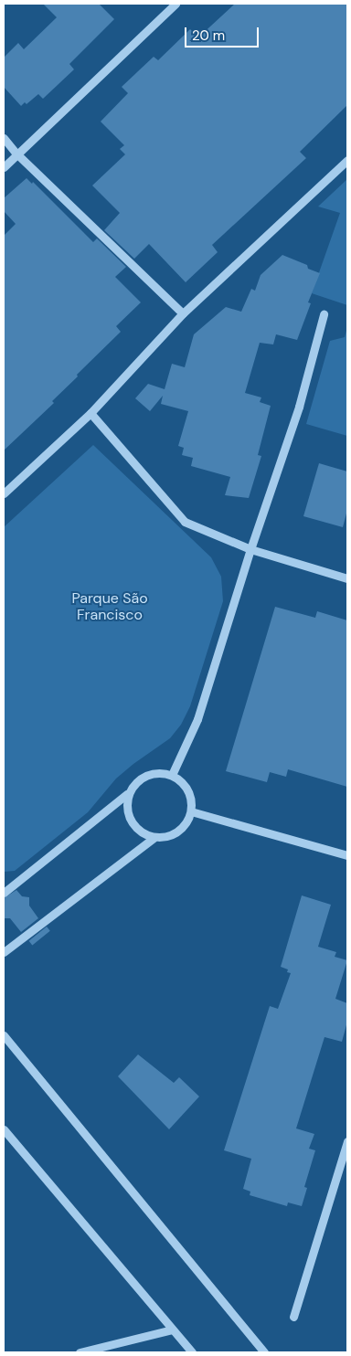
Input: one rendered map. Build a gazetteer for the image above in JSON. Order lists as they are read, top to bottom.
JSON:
{
  "parks": ["Parque São Francisco"],
  "scale_bar": "20 m"
}
